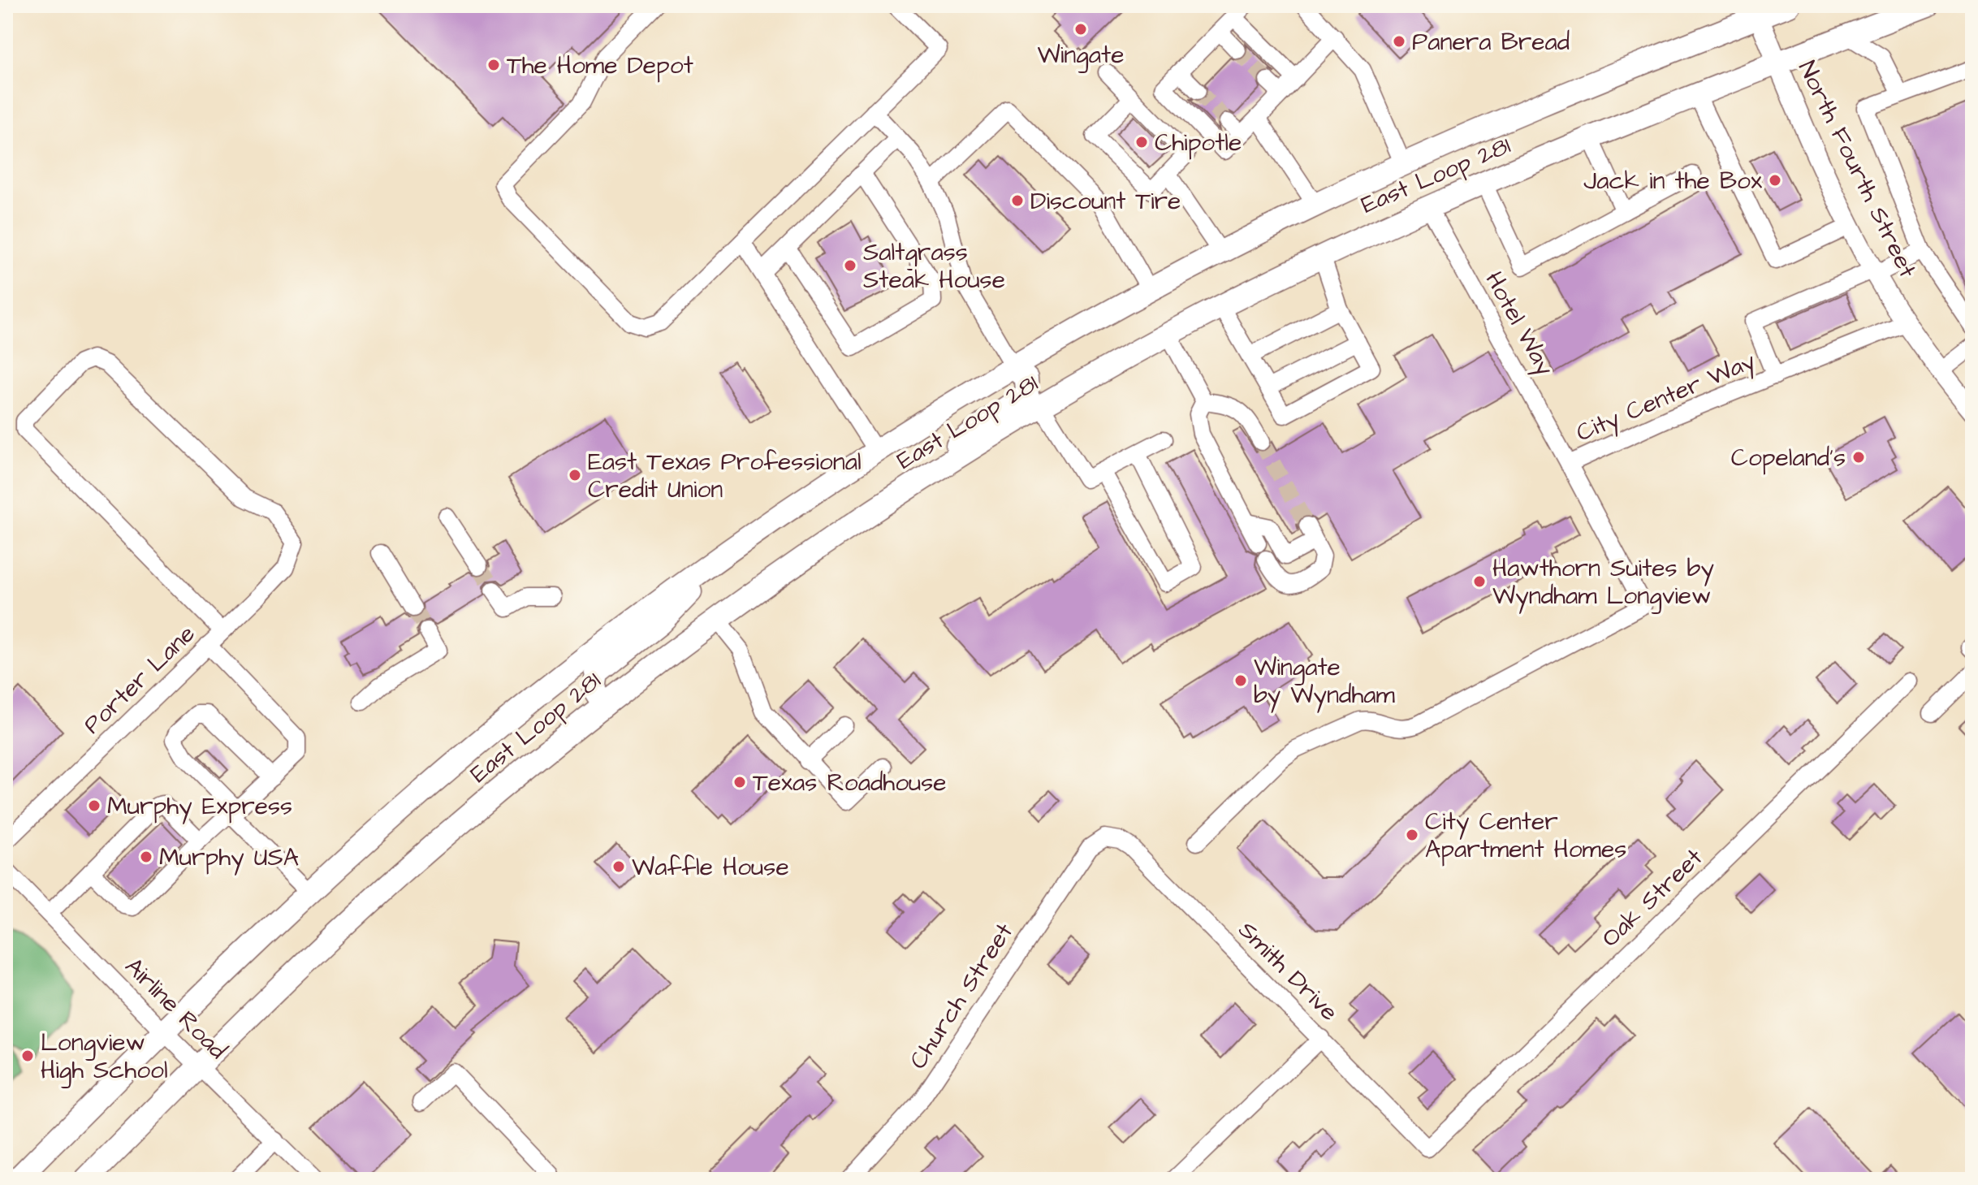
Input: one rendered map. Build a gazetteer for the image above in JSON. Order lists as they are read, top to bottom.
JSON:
{
  "streets": {
    "highway": ["East Loop 281"],
    "main road": ["North Fourth Street"],
    "street": [
      "Hotel Way",
      "City Center Way",
      "Porter Lane",
      "Oak Street",
      "Smith Drive",
      "Church Street",
      "Airline Road"
    ]
  },
  "crossings": [
    ["North Fourth Street", "East Loop 281"],
    ["North Fourth Street", "City Center Way"],
    ["East Loop 281", "Hotel Way"],
    ["East Loop 281", "Airline Road"],
    ["Hotel Way", "City Center Way"],
    ["Oak Street", "Smith Drive"],
    ["Smith Drive", "Church Street"]
  ],
  "places": [
    "Wingate",
    "Panera Bread",
    "The Home Depot",
    "Chipotle",
    "Jack in the Box",
    "Discount Tire",
    "Saltgrass Steak House",
    "Copeland's",
    "East Texas Professional Credit Union",
    "Hawthorn Suites by Wyndham Longview",
    "Wingate by Wyndham",
    "Texas Roadhouse",
    "Murphy Express",
    "City Center Apartment Homes",
    "Murphy USA",
    "Waffle House",
    "Longview High School"
  ]
}
